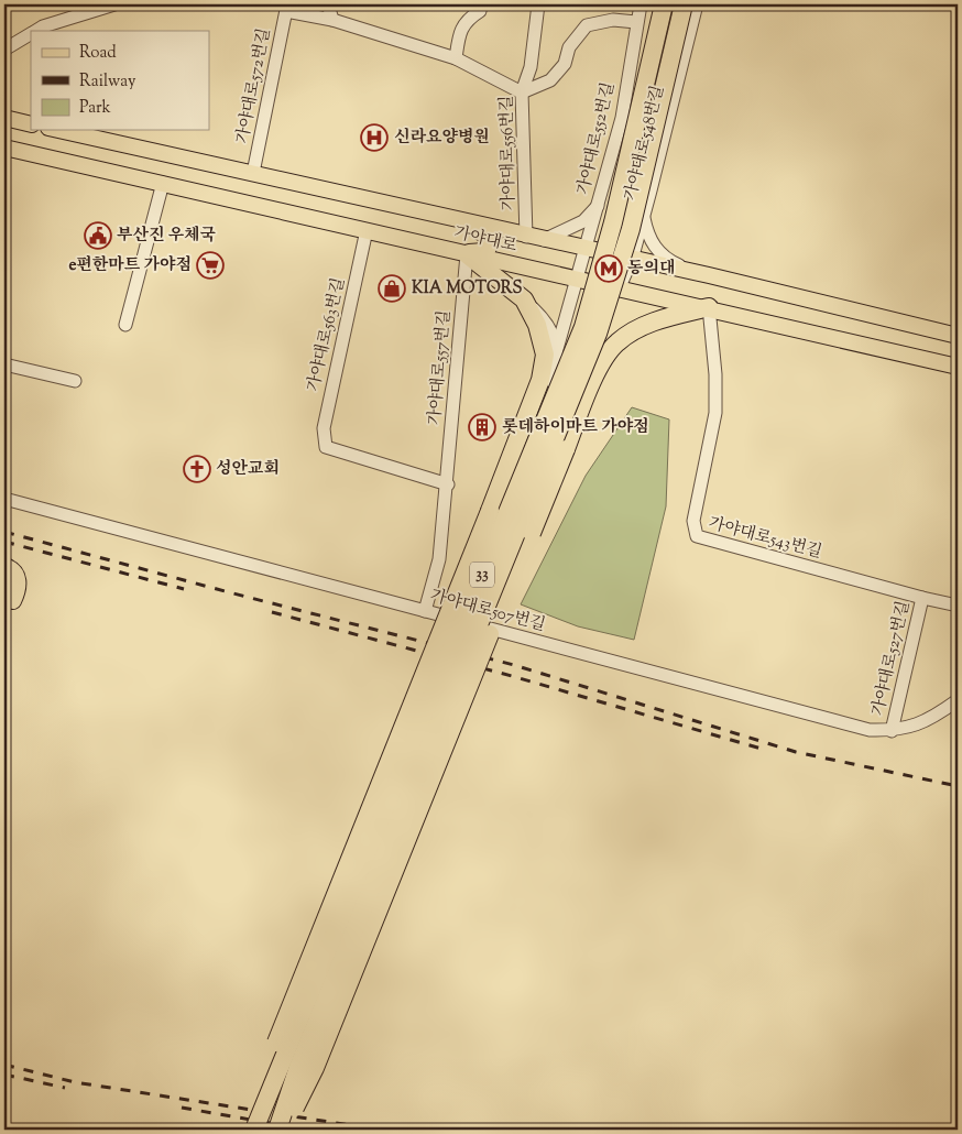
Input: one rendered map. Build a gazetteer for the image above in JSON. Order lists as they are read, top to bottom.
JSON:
{
  "streets": {
    "highway": ["33"],
    "main road": ["가야대로"],
    "street": [
      "가야대로572번길",
      "가야대로552번길",
      "가야대로548번길",
      "가야대로556번길",
      "가야대로563번길",
      "가야대로557번길",
      "가야대로543번길",
      "가야대로507번길",
      "가야대로527번길"
    ]
  },
  "crossings": [
    ["가야대로572번길", "가야대로"],
    ["가야대로552번길", "가야대로548번길"],
    ["가야대로552번길", "가야대로"],
    ["가야대로548번길", "가야대로"],
    ["가야대로556번길", "가야대로"],
    ["가야대로", "가야대로563번길"],
    ["가야대로", "가야대로557번길"],
    ["가야대로", "가야대로543번길"],
    ["가야대로563번길", "가야대로557번길"],
    ["가야대로557번길", "가야대로507번길"],
    ["가야대로543번길", "가야대로527번길"],
    ["가야대로507번길", "가야대로527번길"]
  ],
  "places": {
    "hospital": ["신라요양병원"],
    "public building": ["부산진 우체국"],
    "supermarket": ["e편한마트 가야점"],
    "metro station": ["동의대"],
    "shop": ["KIA MOTORS"],
    "building": ["롯데하이마트 가야점"],
    "church": ["성안교회"]
  },
  "legend": ["Road", "Railway", "Park"]
}
